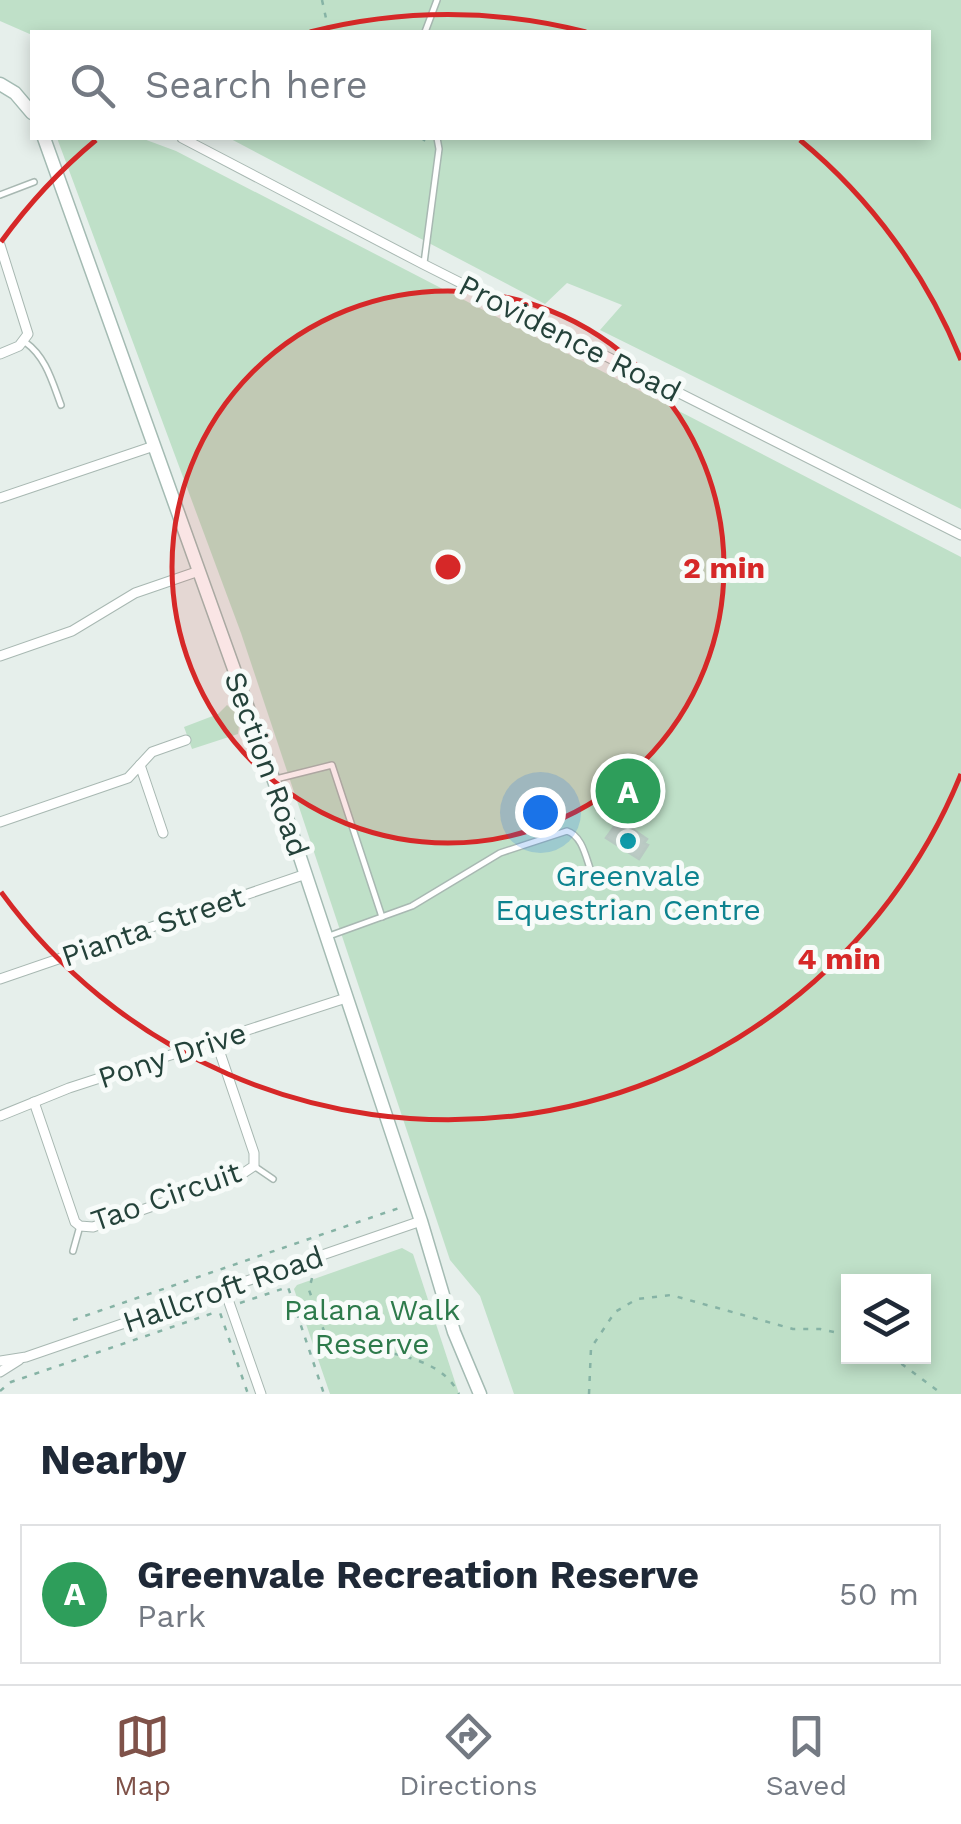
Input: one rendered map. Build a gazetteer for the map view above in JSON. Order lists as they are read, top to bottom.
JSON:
{
  "streets": {
    "street": [
      "Providence Road",
      "Section Road",
      "Pianta Street",
      "Pony Drive",
      "Tao Circuit",
      "Hallcroft Road"
    ]
  },
  "crossings": [
    ["Section Road", "Pianta Street"],
    ["Section Road", "Pony Drive"],
    ["Section Road", "Hallcroft Road"],
    ["Pony Drive", "Tao Circuit"]
  ],
  "parks": ["Palana Walk Reserve"],
  "places": ["Greenvale Equestrian Centre"],
  "page": {
    "search": "Search here",
    "pins": "A",
    "heading": "Nearby",
    "list": [
      {
        "mark": "A",
        "name": "Greenvale Recreation Reserve",
        "note": "Park",
        "value": "50 m"
      }
    ],
    "nav": ["Map", "Directions", "Saved"]
  },
  "rings": ["2 min", "4 min"]
}
